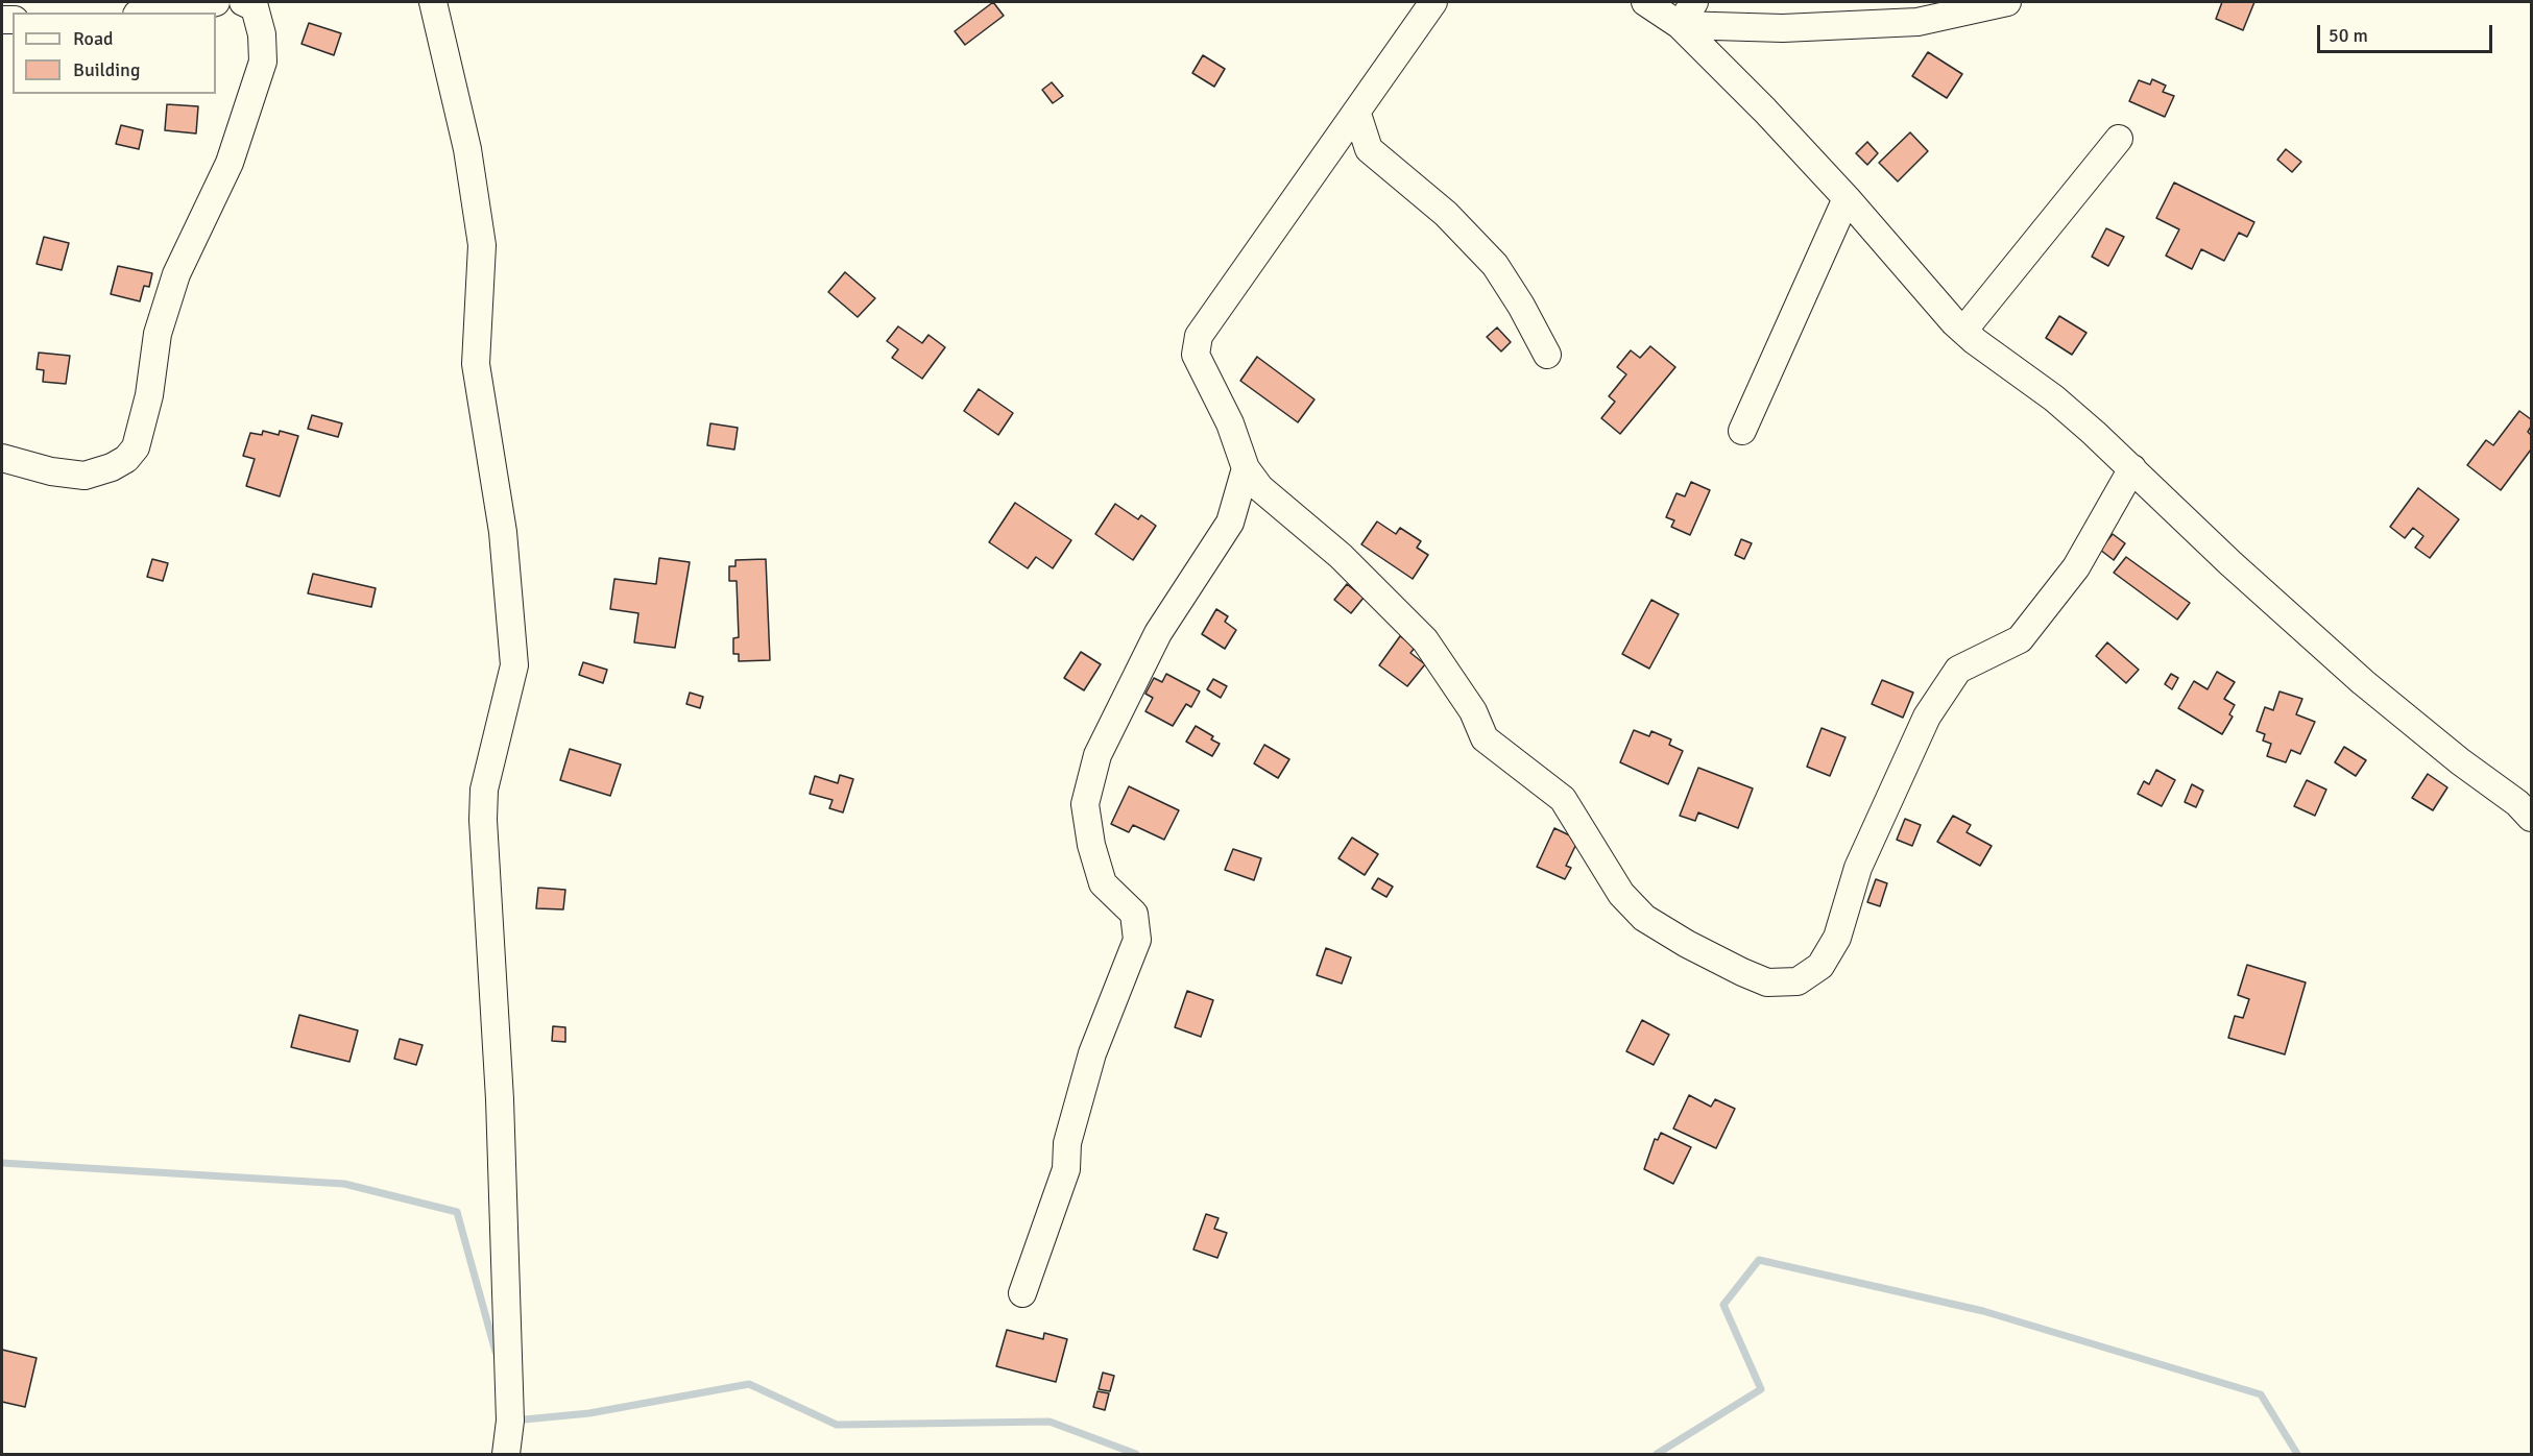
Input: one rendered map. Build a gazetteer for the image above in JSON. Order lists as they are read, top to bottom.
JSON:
{
  "legend": ["Road", "Building"],
  "scale_bar": "50 m"
}
